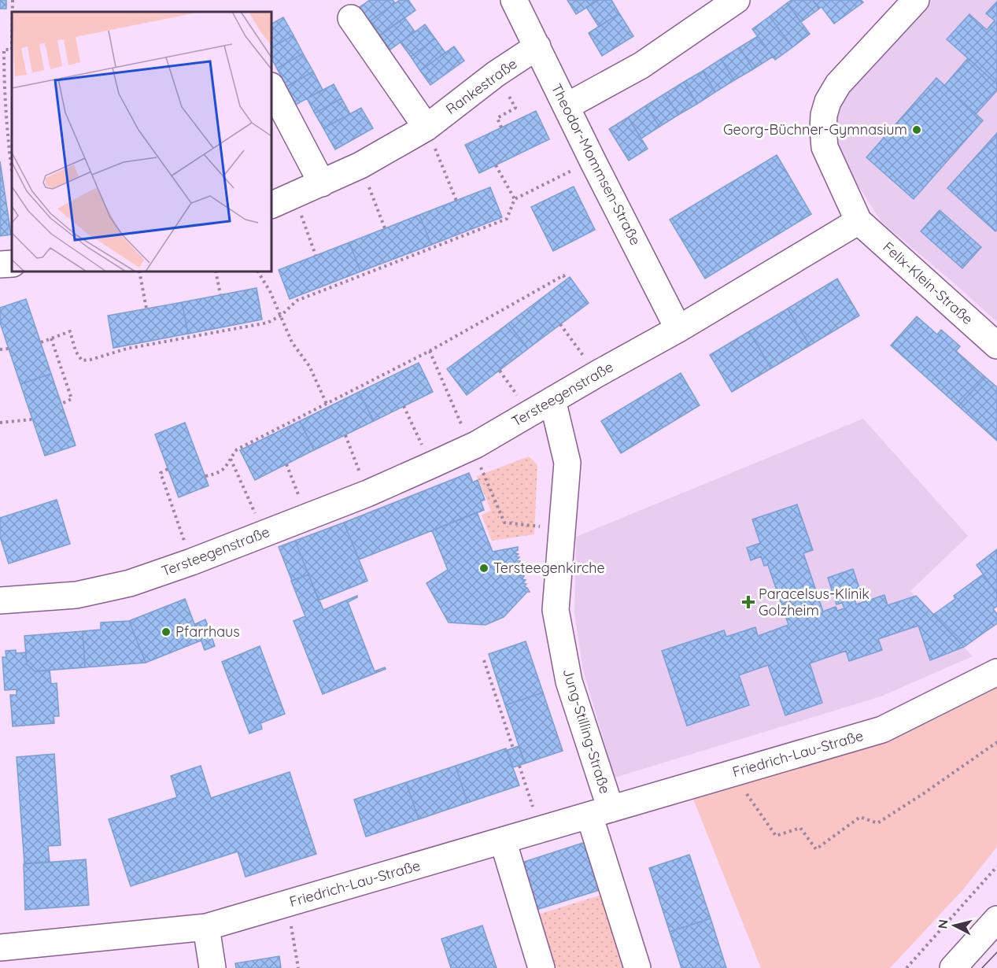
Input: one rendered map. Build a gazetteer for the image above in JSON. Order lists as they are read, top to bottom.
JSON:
{
  "streets": {
    "street": [
      "Rankestraße",
      "Theodor-Mommsen-Straße",
      "Felix-Klein-Straße",
      "Tersteegenstraße",
      "Jung-Stilling-Straße",
      "Friedrich-Lau-Straße"
    ]
  },
  "crossings": [
    ["Rankestraße", "Theodor-Mommsen-Straße"],
    ["Theodor-Mommsen-Straße", "Tersteegenstraße"],
    ["Felix-Klein-Straße", "Tersteegenstraße"],
    ["Tersteegenstraße", "Jung-Stilling-Straße"],
    ["Jung-Stilling-Straße", "Friedrich-Lau-Straße"]
  ],
  "places": {
    "other": ["Georg-Büchner-Gymnasium", "Tersteegenkirche", "Pfarrhaus"],
    "health": ["Paracelsus-Klinik Golzheim"]
  },
  "north": "left"
}
